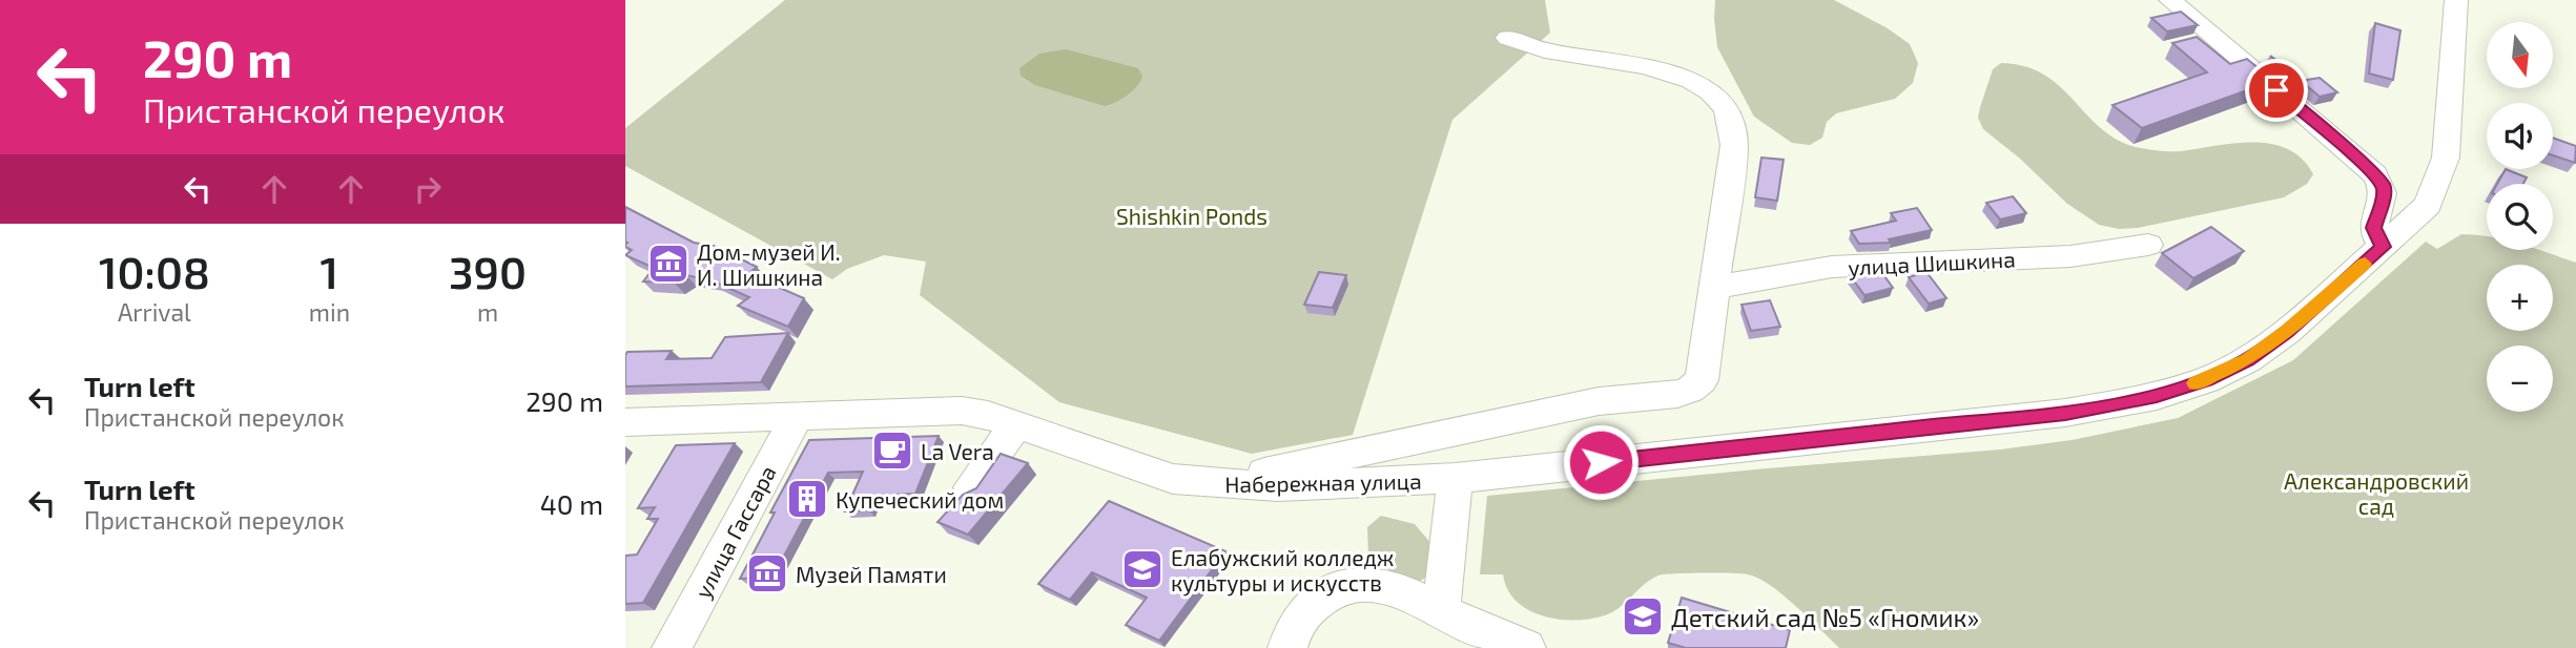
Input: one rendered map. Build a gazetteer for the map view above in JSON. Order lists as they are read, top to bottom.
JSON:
{
  "streets": {
    "street": ["улица Шишкина", "Набережная улица", "улица Гассара"]
  },
  "crossings": [
    ["Набережная улица", "улица Гассара"]
  ],
  "parks": ["Shishkin Ponds", "Александровский сад"],
  "places": {
    "museum": ["Дом-музей И. И. Шишкина", "Музей Памяти"],
    "cafe": ["La Vera"],
    "building": ["Купеческий дом"],
    "school or university": ["Елабужский колледж культуры и искусств", "Детский сад №5 «Гномик»"]
  },
  "north": "bottom",
  "page": {
    "turn": ["290 m", "Пристанской переулок"],
    "map_buttons": ["+", "−"],
    "eta": [
      "10:08",
      "Arrival",
      "1",
      "min",
      "390",
      "m"
    ],
    "list": [
      {
        "name": "Turn left",
        "note": "Пристанской переулок",
        "value": "290 m"
      },
      {
        "name": "Turn left",
        "note": "Пристанской переулок",
        "value": "40 m"
      }
    ]
  }
}
